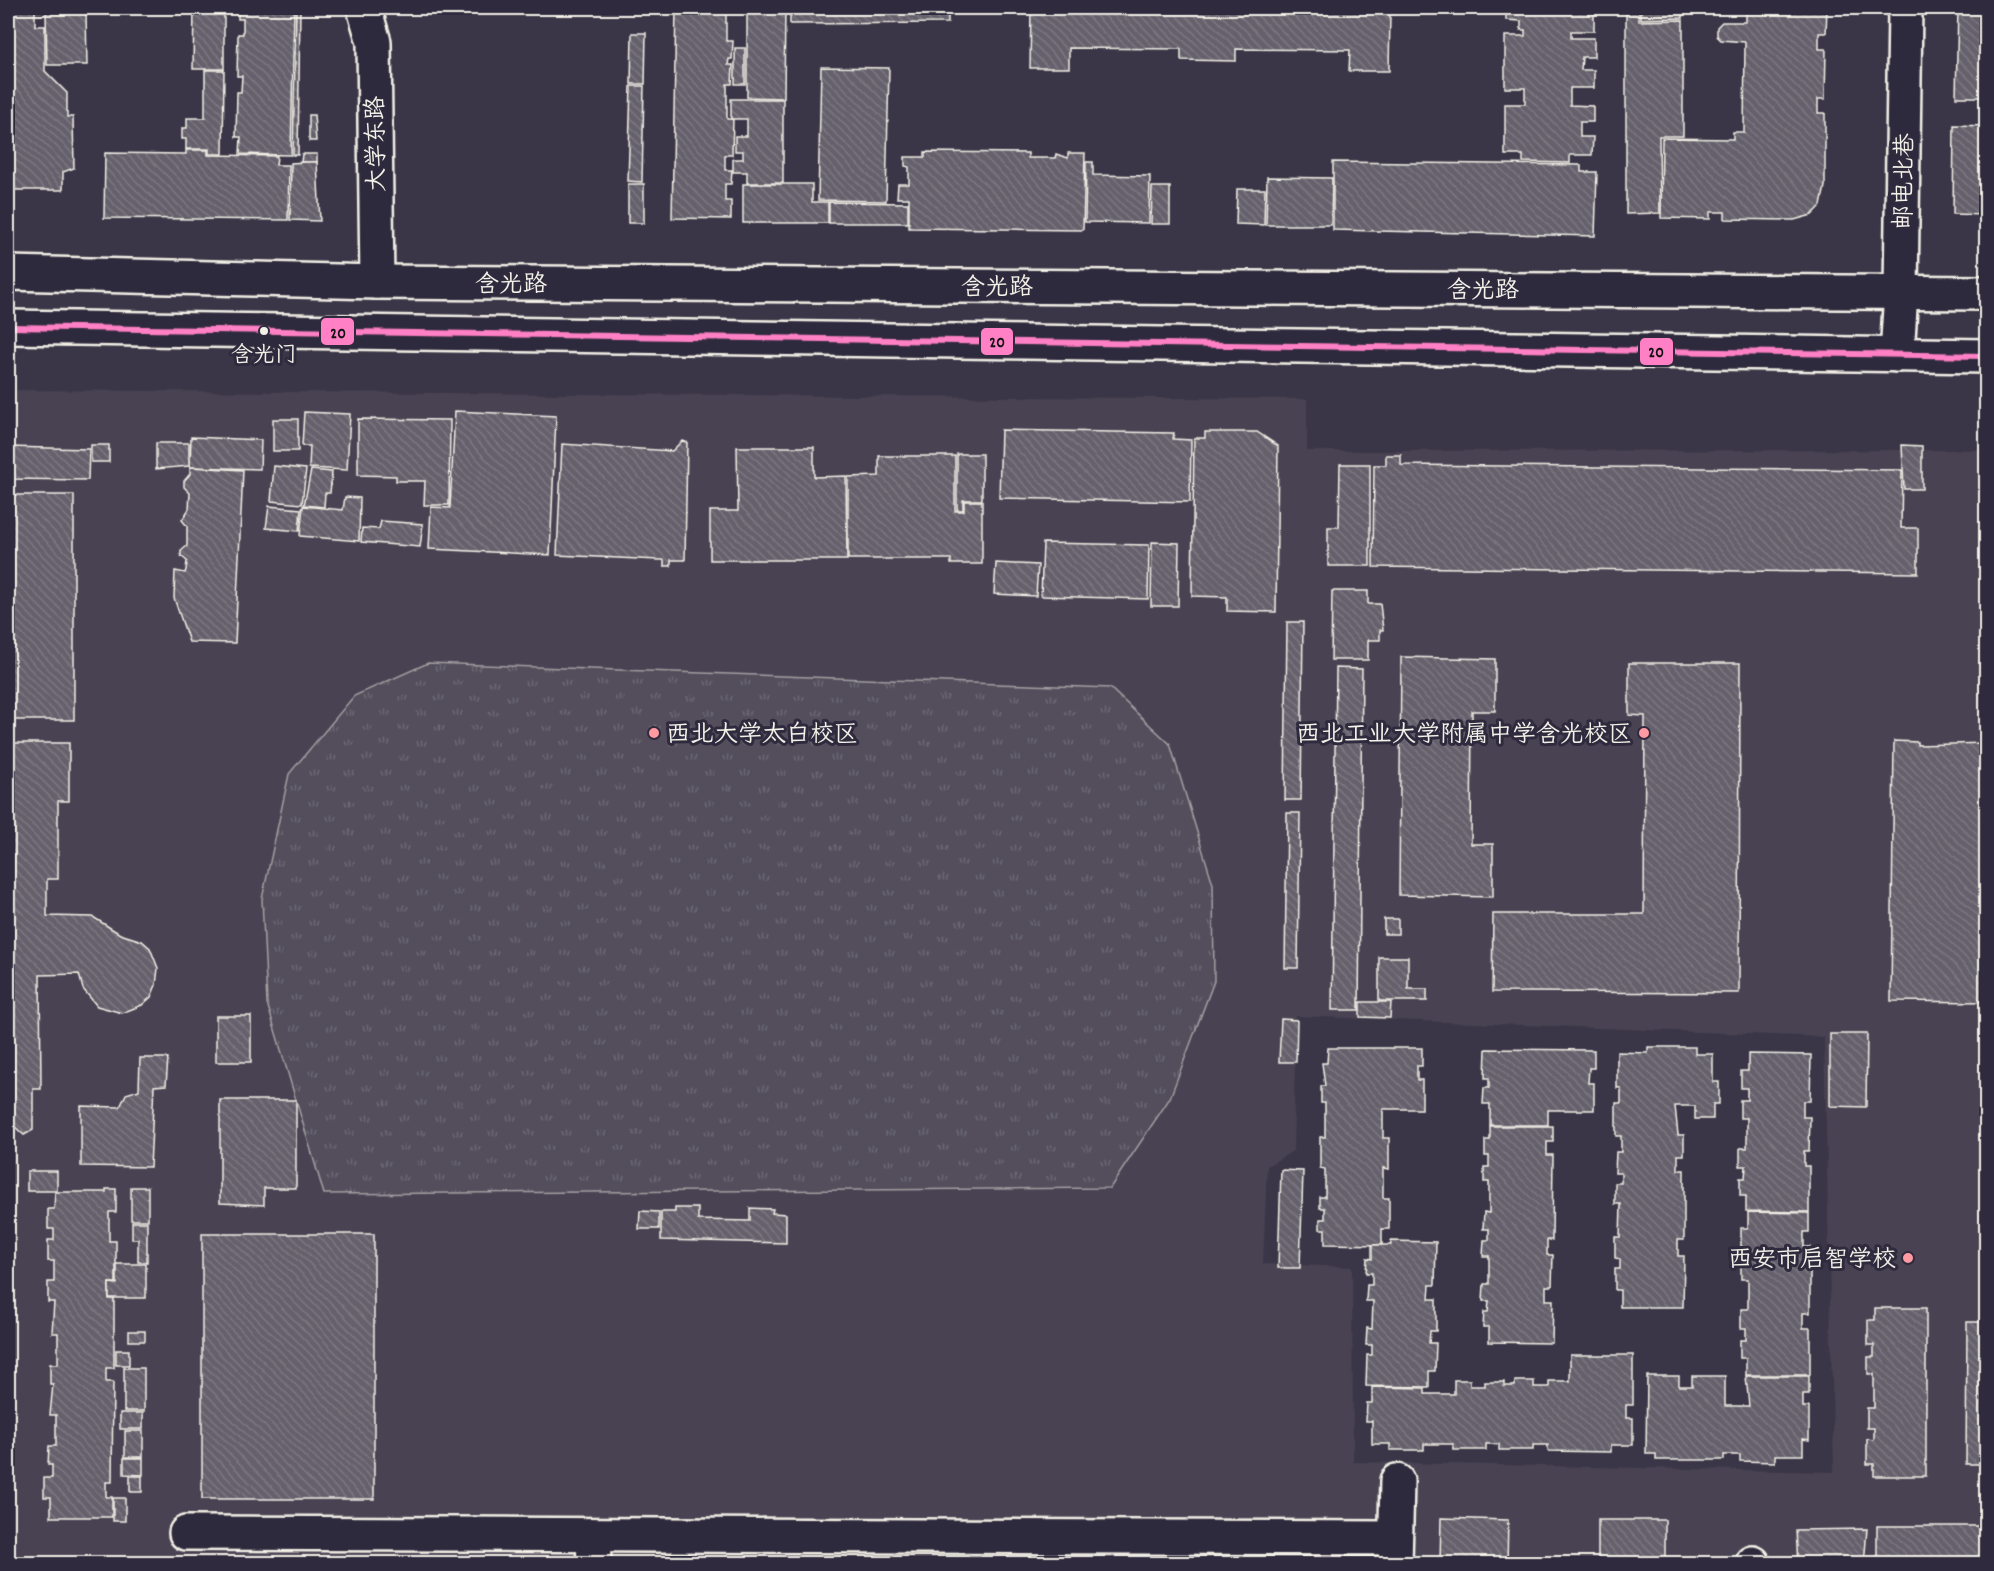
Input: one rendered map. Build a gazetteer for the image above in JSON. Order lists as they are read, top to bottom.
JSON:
{
  "streets": {
    "main road": ["大学东路", "邮电北巷", "含光路"]
  },
  "crossings": [
    ["大学东路", "含光路"],
    ["邮电北巷", "含光路"]
  ],
  "places": [
    "含光门",
    "西北大学太白校区",
    "西北工业大学附属中学含光校区",
    "西安市启智学校"
  ],
  "lines": ["transit line 20"]
}
